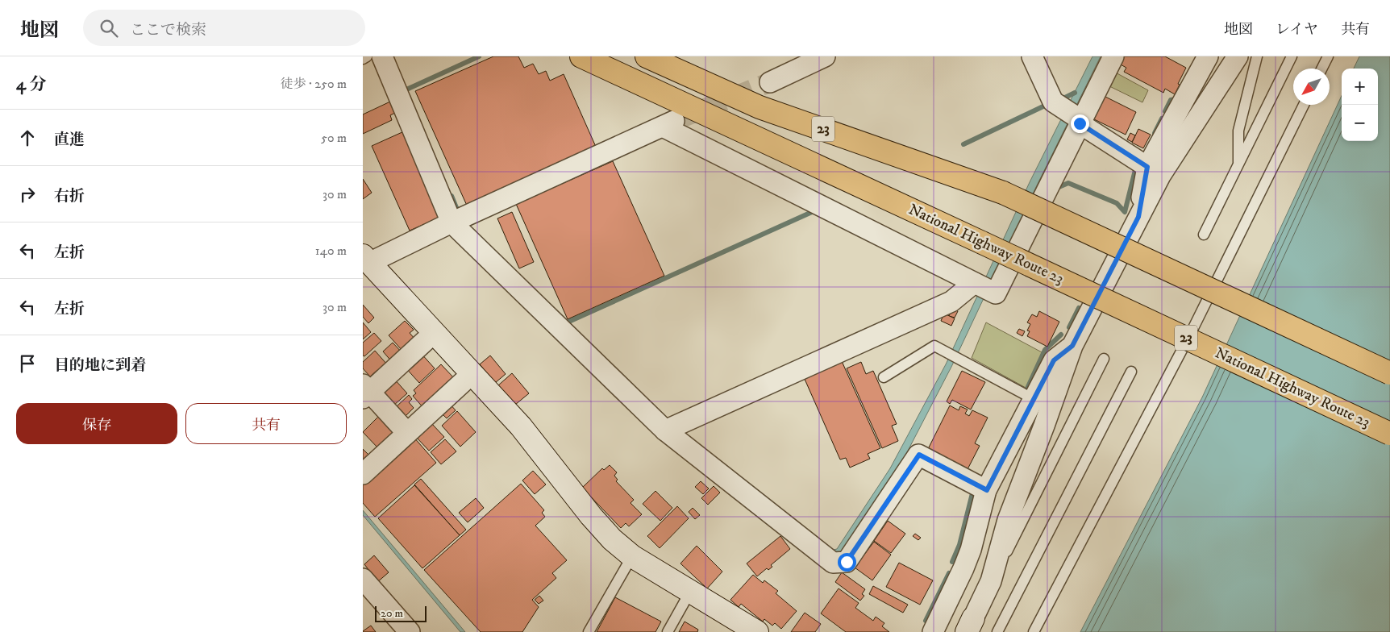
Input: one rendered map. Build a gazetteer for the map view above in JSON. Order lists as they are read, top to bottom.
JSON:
{
  "streets": {
    "highway": ["23", "National Highway Route 23"]
  },
  "scale_bar": "20 m",
  "north": "bottom left",
  "page": {
    "header": "地図",
    "search": "ここで検索",
    "nav": ["地図", "レイヤ", "共有"],
    "heading": ["4 分", "徒歩 · 250 m"],
    "map_buttons": ["+", "−"],
    "list": [
      ["直進", "50 m"],
      ["右折", "30 m"],
      ["左折", "140 m"],
      ["左折", "30 m"],
      "目的地に到着"
    ],
    "buttons": ["保存", "共有"],
    "scale": "20 m"
  }
}
